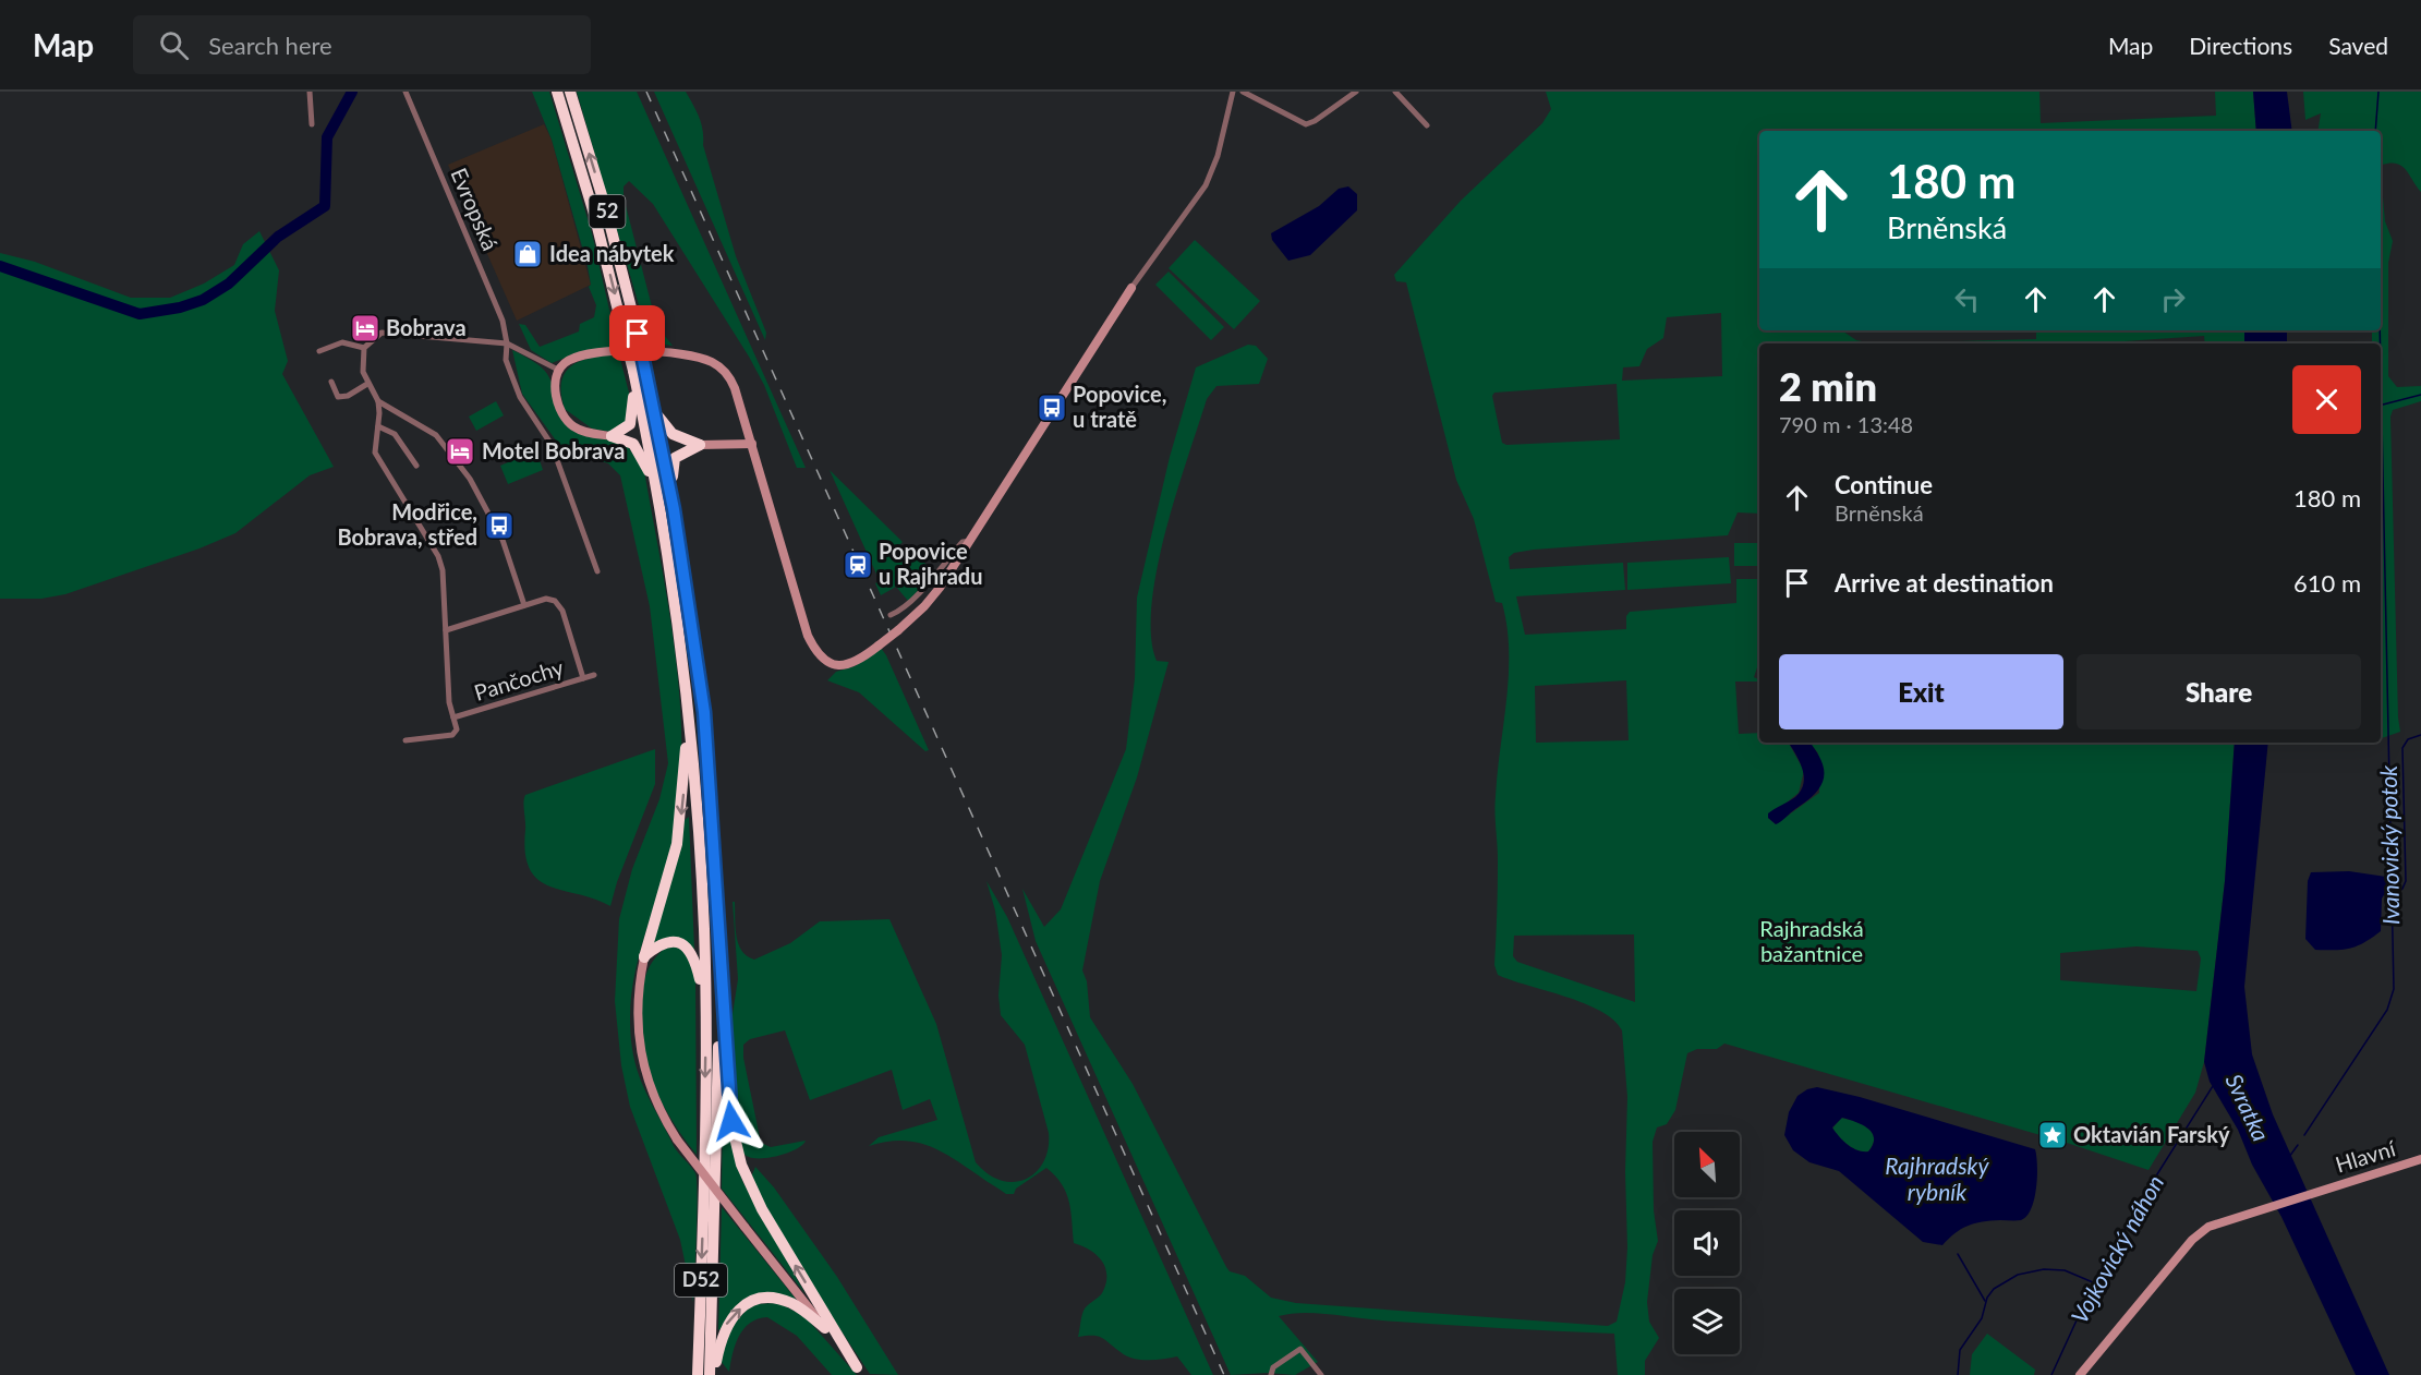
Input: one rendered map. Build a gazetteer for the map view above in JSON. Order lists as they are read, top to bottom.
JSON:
{
  "streets": {
    "highway": ["52", "D52"],
    "street": ["Evropská", "Pančochy", "Hlavní"]
  },
  "crossings": [
    ["52", "D52"]
  ],
  "water": [
    "Ivanovický potok",
    "Svratka",
    "Rajhradský rybník",
    "Vojkovický náhon"
  ],
  "parks": ["Rajhradská bažantnice"],
  "places": {
    "shop": ["Idea nábytek"],
    "hotel": ["Bobrava", "Motel Bobrava"],
    "bus stop": ["Popovice, u tratě", "Modřice, Bobrava, střed"],
    "station": ["Popovice u Rajhradu"],
    "place": ["Oktavián Farský"]
  },
  "north": "top left",
  "page": {
    "header": "Map",
    "search": "Search here",
    "nav": ["Map", "Directions", "Saved"],
    "turn": ["180 m", "Brněnská"],
    "heading": ["2 min", "790 m · 13:48"],
    "list": [
      {
        "name": "Continue",
        "note": "Brněnská",
        "value": "180 m"
      },
      {
        "name": "Arrive at destination",
        "value": "610 m"
      }
    ],
    "buttons": ["Exit", "Share"]
  }
}
